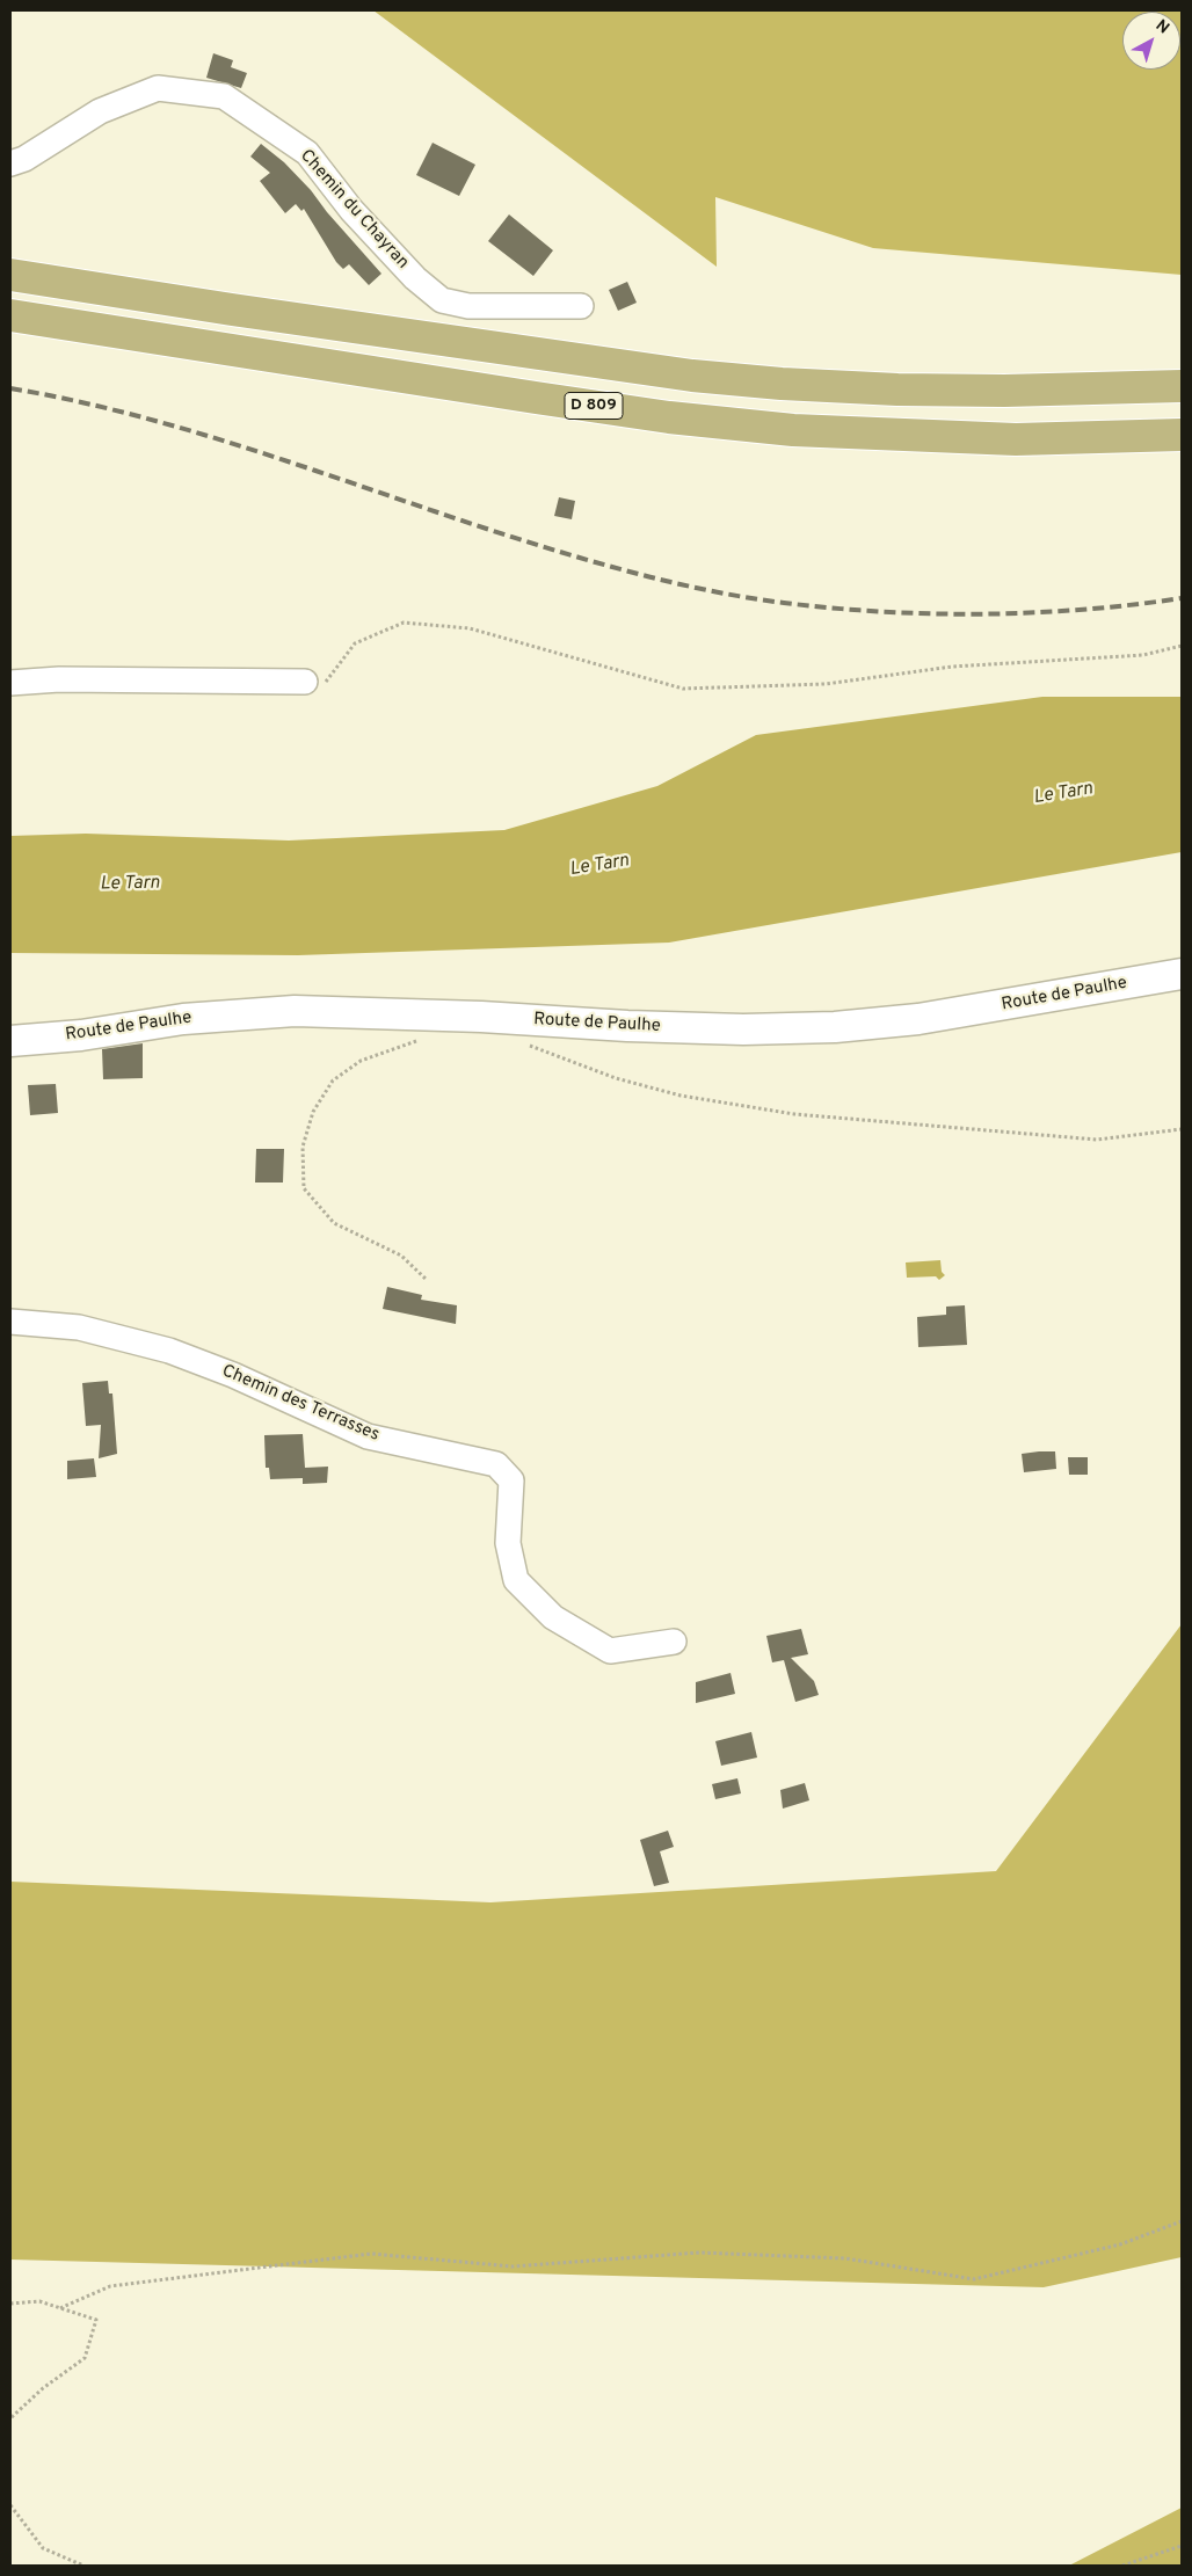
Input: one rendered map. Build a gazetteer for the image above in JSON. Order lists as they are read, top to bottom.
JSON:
{
  "streets": {
    "main road": ["D 809"],
    "street": ["Chemin du Chayran", "Route de Paulhe", "Chemin des Terrasses"]
  },
  "water": ["Le Tarn"],
  "north": "top right"
}
